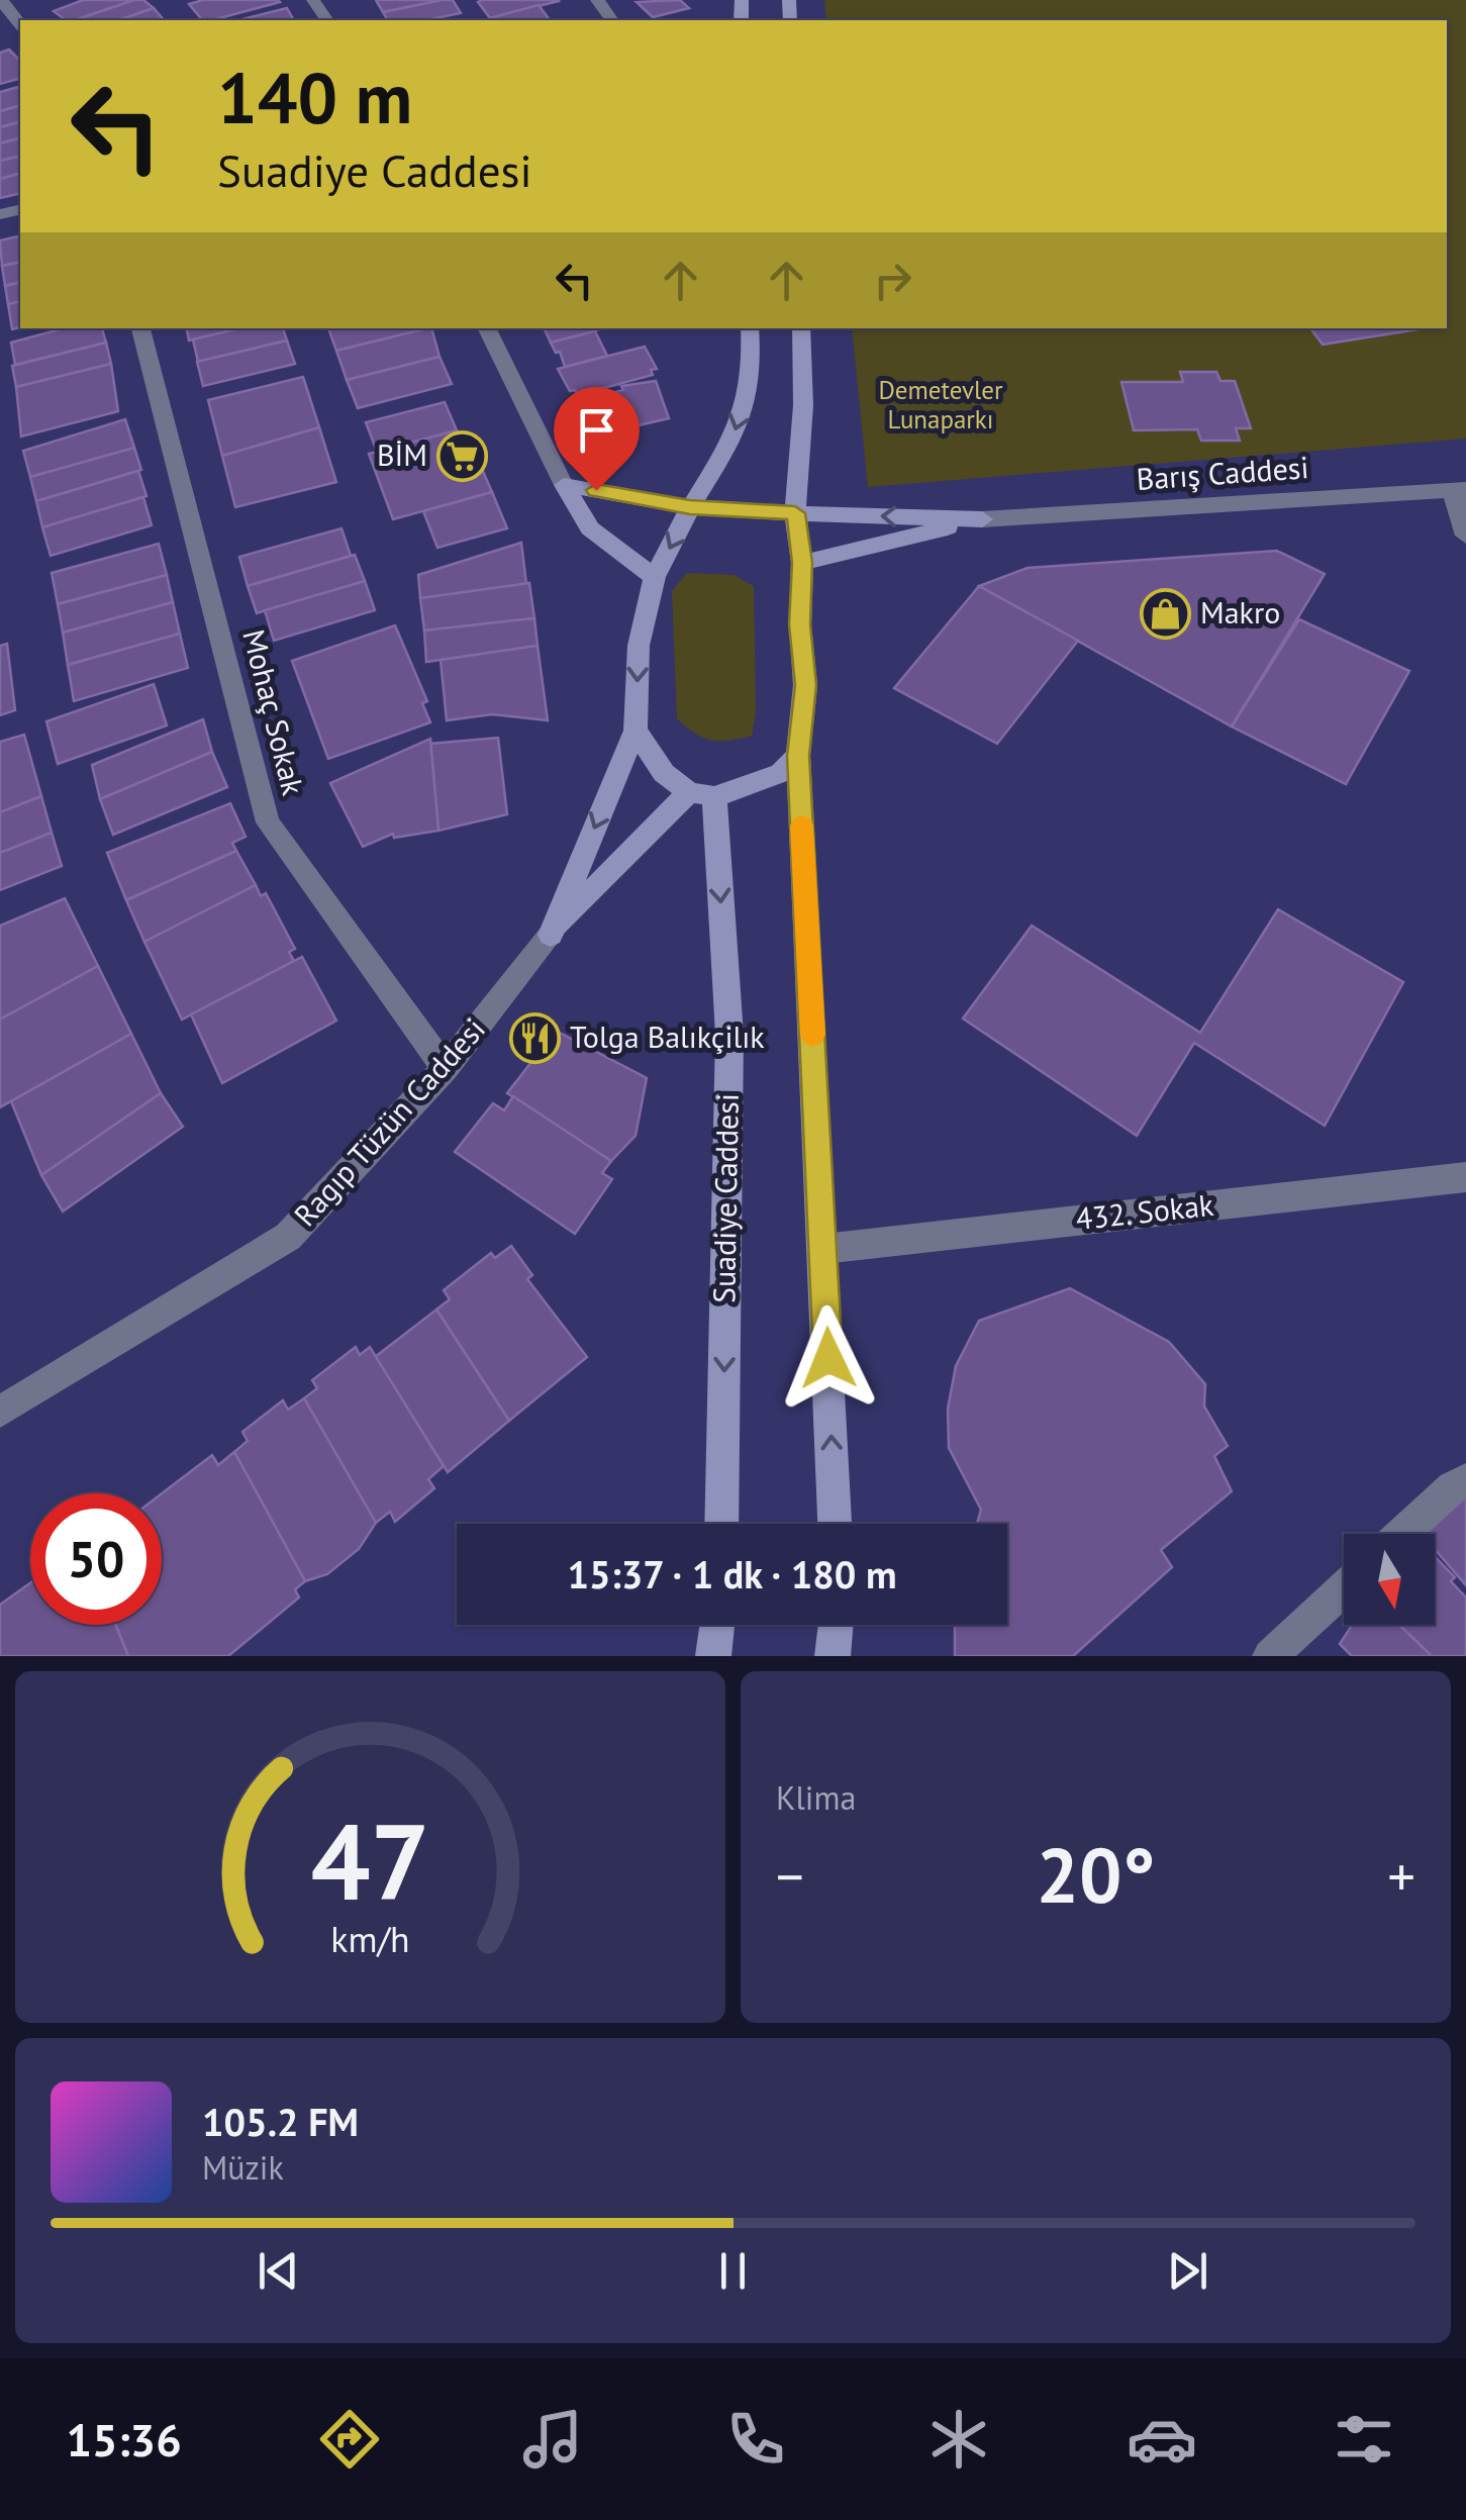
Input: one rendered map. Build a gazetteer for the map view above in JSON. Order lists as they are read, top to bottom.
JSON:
{
  "streets": {
    "main road": ["Barış Caddesi", "Ragıp Tüzün Caddesi", "Suadiye Caddesi"],
    "street": ["Mohaç Sokak", "432. Sokak"]
  },
  "crossings": [
    ["Mohaç Sokak", "Ragıp Tüzün Caddesi"],
    ["Ragıp Tüzün Caddesi", "Suadiye Caddesi"]
  ],
  "parks": ["Demetevler Lunaparkı"],
  "places": {
    "supermarket": ["BİM"],
    "shop": ["Makro"],
    "restaurant": ["Tolga Balıkçilık"]
  },
  "north": "bottom",
  "page": {
    "turn": ["140 m", "Suadiye Caddesi"],
    "limit": "50",
    "trip": "15:37 · 1 dk · 180 m",
    "tile": "Klima",
    "heat": ["−", "20°", "+"],
    "song": ["105.2 FM", "Müzik"],
    "tabs": "15:36",
    "gauge": ["47", "km/h"]
  }
}
